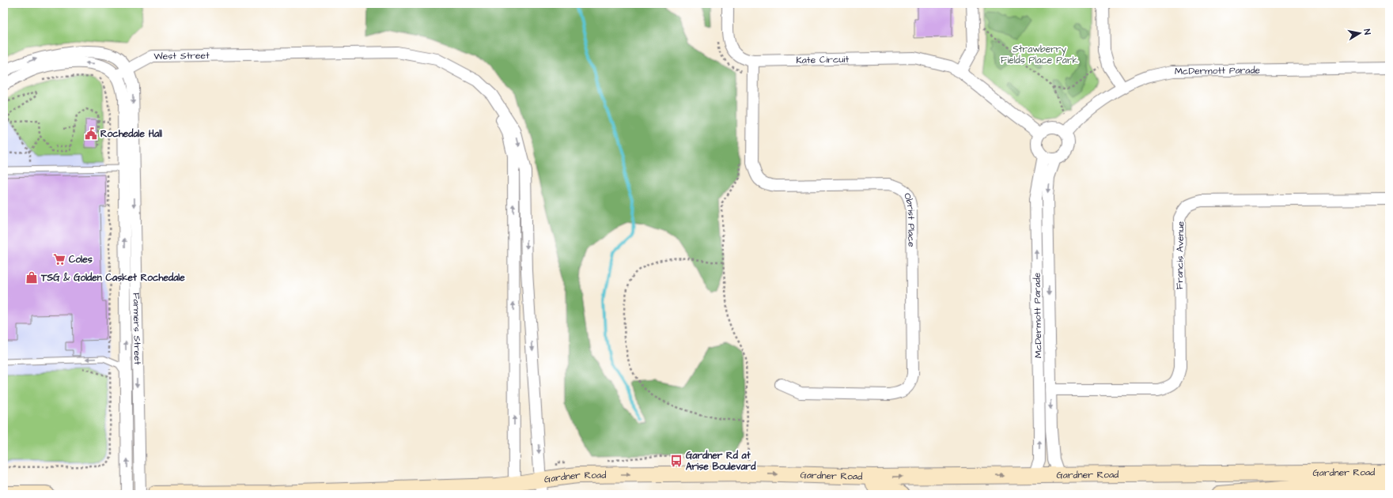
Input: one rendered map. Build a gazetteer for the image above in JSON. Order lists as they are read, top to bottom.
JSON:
{
  "streets": {
    "street": [
      "West Street",
      "Kate Circuit",
      "McDermott Parade",
      "Obrist Place",
      "Francis Avenue",
      "Farmers Street",
      "Gardner Road"
    ]
  },
  "crossings": [
    ["West Street", "Farmers Street"],
    ["Kate Circuit", "McDermott Parade"],
    ["Kate Circuit", "Obrist Place"],
    ["McDermott Parade", "Francis Avenue"],
    ["McDermott Parade", "Gardner Road"]
  ],
  "parks": ["Strawberry Fields Place Park"],
  "places": {
    "public building": ["Rochedale Hall"],
    "supermarket": ["Coles"],
    "shop": ["TSG & Golden Casket Rochedale"],
    "bus stop": ["Gardner Rd at Arise Boulevard"]
  },
  "north": "right"
}
